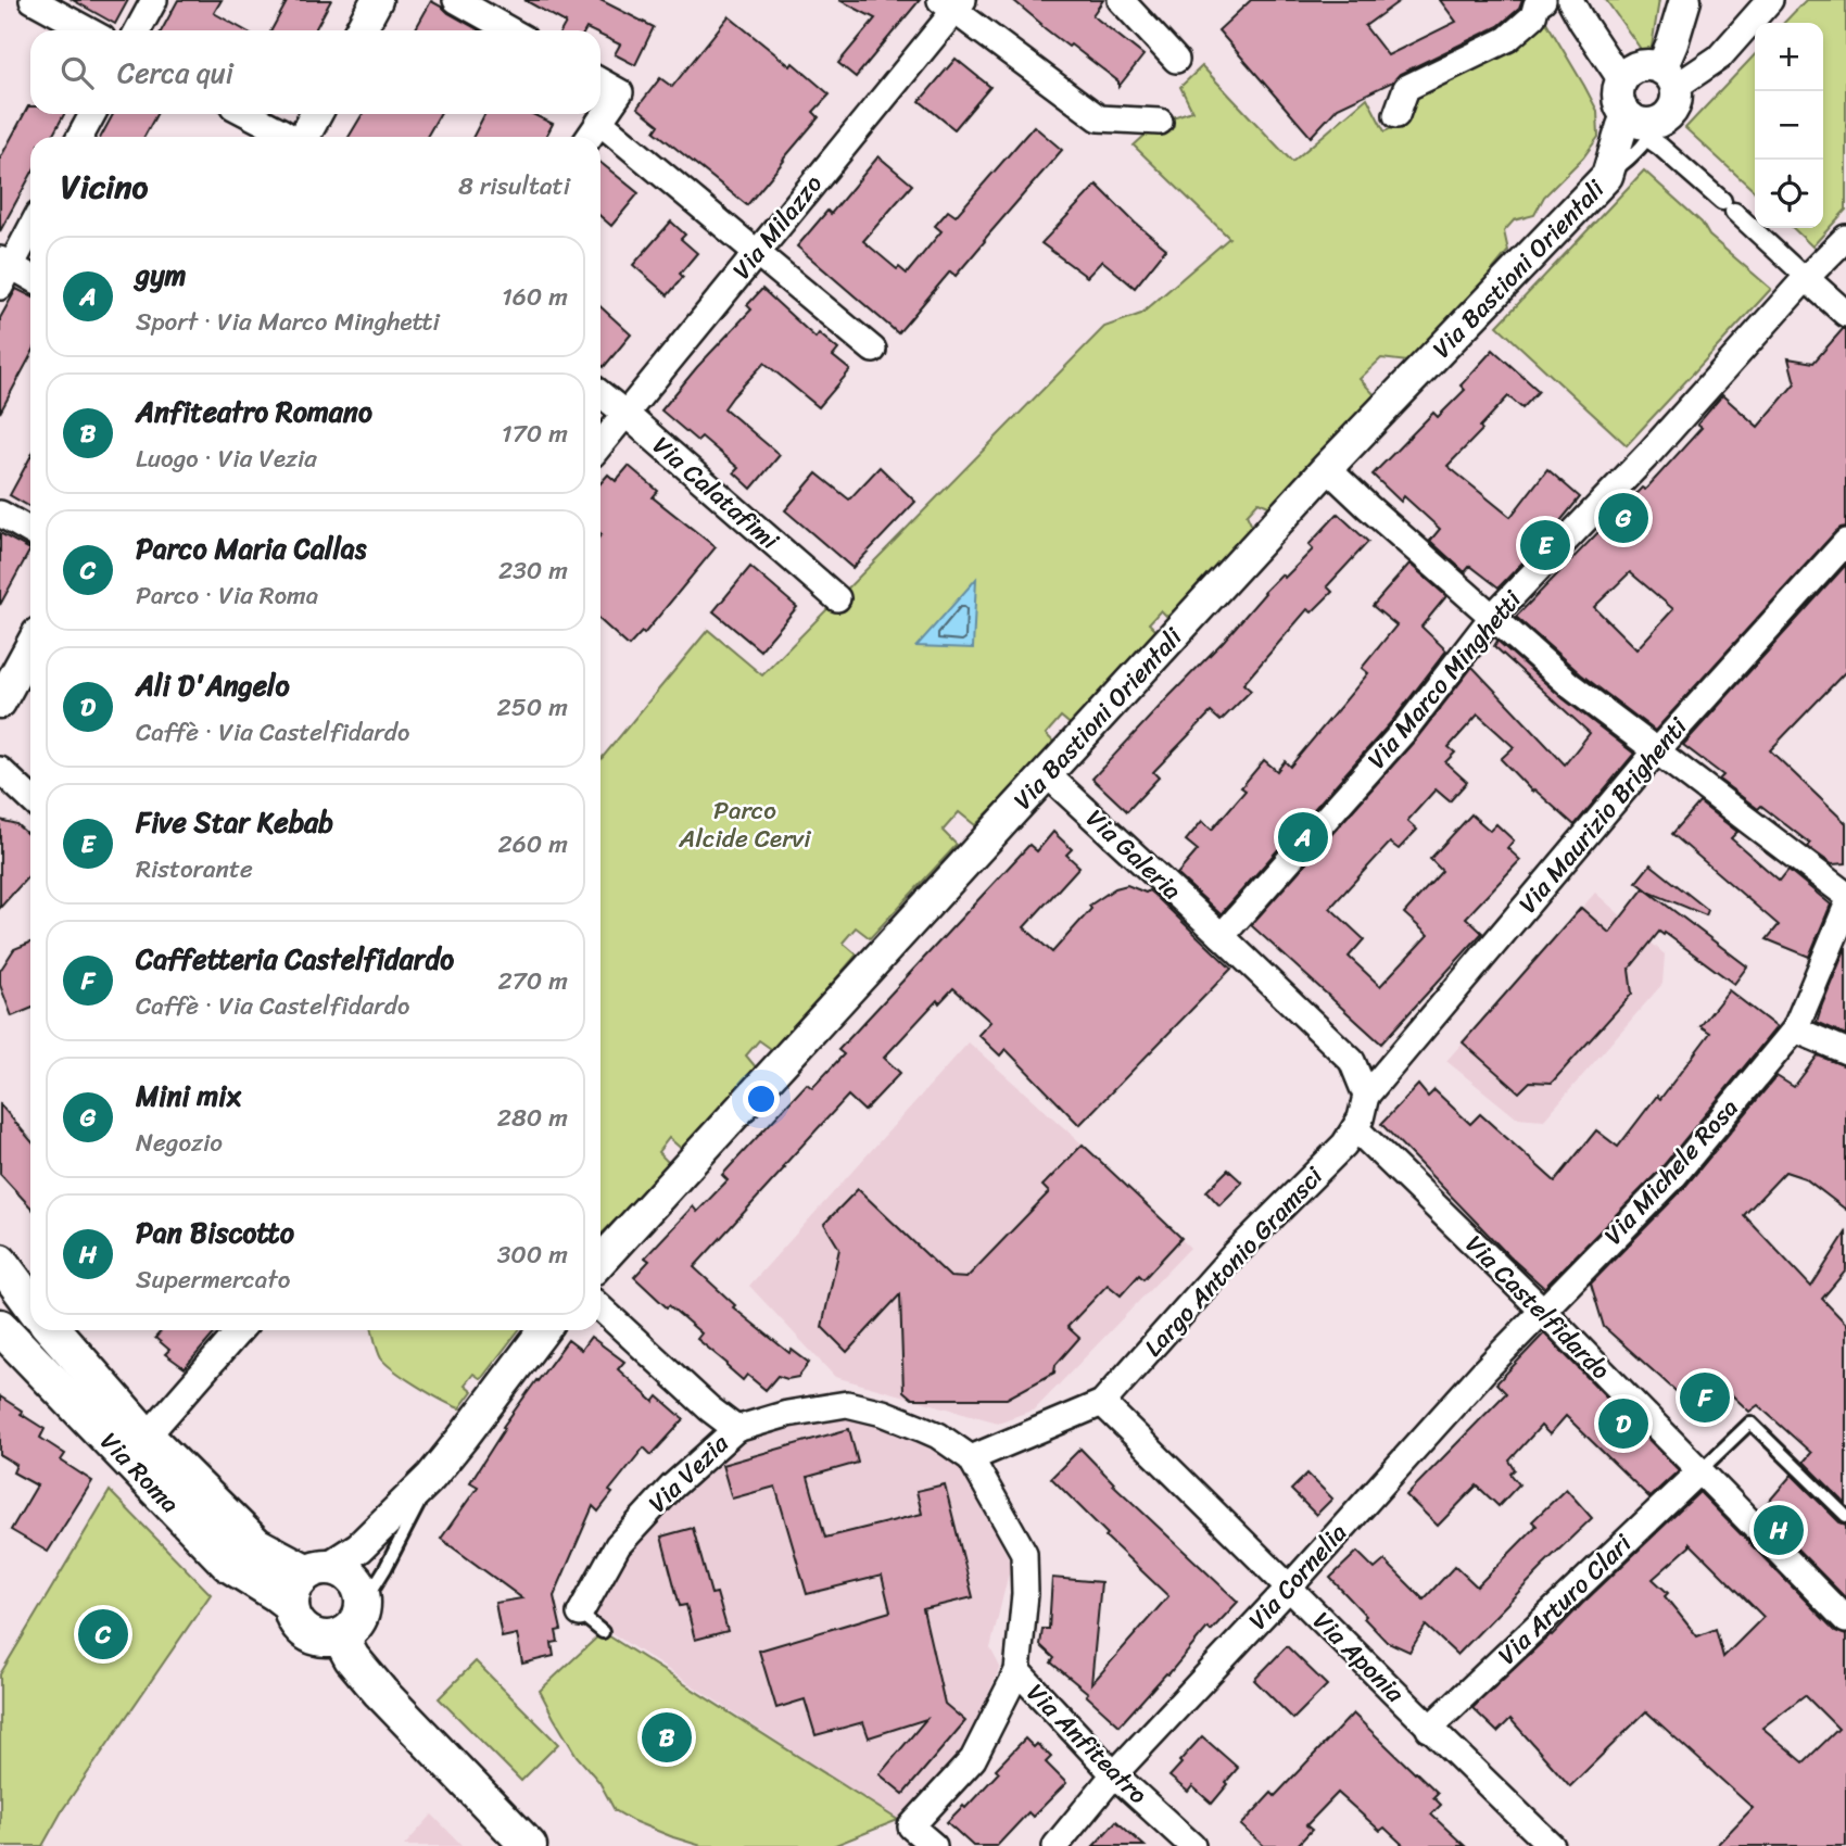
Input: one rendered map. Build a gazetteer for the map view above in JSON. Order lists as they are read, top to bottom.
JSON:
{
  "streets": {
    "main road": ["Via Roma"],
    "street": [
      "Via Milazzo",
      "Via Bastioni Orientali",
      "Via Calatafimi",
      "Via Marco Minghetti",
      "Via Maurizio Brighenti",
      "Via Galeria",
      "Via Michele Rosa",
      "Largo Antonio Gramsci",
      "Via Castelfidardo",
      "Via Vezia",
      "Via Cornelia",
      "Via Arturo Clari",
      "Via Aponia",
      "Via Anfiteatro"
    ]
  },
  "crossings": [
    ["Via Milazzo", "Via Calatafimi"],
    ["Via Bastioni Orientali", "Via Galeria"],
    ["Via Marco Minghetti", "Via Galeria"],
    ["Via Maurizio Brighenti", "Via Galeria"],
    ["Via Maurizio Brighenti", "Largo Antonio Gramsci"],
    ["Via Maurizio Brighenti", "Via Castelfidardo"],
    ["Via Galeria", "Largo Antonio Gramsci"],
    ["Via Galeria", "Via Castelfidardo"],
    ["Via Michele Rosa", "Via Castelfidardo"],
    ["Via Michele Rosa", "Via Cornelia"],
    ["Largo Antonio Gramsci", "Via Castelfidardo"],
    ["Largo Antonio Gramsci", "Via Aponia"],
    ["Via Castelfidardo", "Via Cornelia"],
    ["Via Castelfidardo", "Via Arturo Clari"],
    ["Via Vezia", "Via Anfiteatro"],
    ["Via Cornelia", "Via Aponia"],
    ["Via Cornelia", "Via Anfiteatro"],
    ["Via Arturo Clari", "Via Aponia"]
  ],
  "parks": ["Parco Alcide Cervi"],
  "page": {
    "map_buttons": ["+", "−"],
    "search": "Cerca qui",
    "heading": ["Vicino", "8 risultati"],
    "list": [
      {
        "mark": "A",
        "name": "gym",
        "note": "Sport · Via Marco Minghetti",
        "value": "160 m"
      },
      {
        "mark": "B",
        "name": "Anfiteatro Romano",
        "note": "Luogo · Via Vezia",
        "value": "170 m"
      },
      {
        "mark": "C",
        "name": "Parco Maria Callas",
        "note": "Parco · Via Roma",
        "value": "230 m"
      },
      {
        "mark": "D",
        "name": "Ali D'Angelo",
        "note": "Caffè · Via Castelfidardo",
        "value": "250 m"
      },
      {
        "mark": "E",
        "name": "Five Star Kebab",
        "note": "Ristorante",
        "value": "260 m"
      },
      {
        "mark": "F",
        "name": "Caffetteria Castelfidardo",
        "note": "Caffè · Via Castelfidardo",
        "value": "270 m"
      },
      {
        "mark": "G",
        "name": "Mini mix",
        "note": "Negozio",
        "value": "280 m"
      },
      {
        "mark": "H",
        "name": "Pan Biscotto",
        "note": "Supermercato",
        "value": "300 m"
      }
    ],
    "pins": [
      "G",
      "E",
      "A",
      "F",
      "D",
      "H",
      "C",
      "B"
    ]
  }
}
